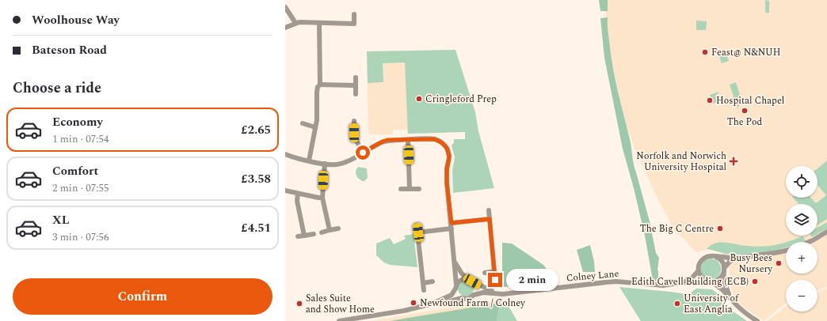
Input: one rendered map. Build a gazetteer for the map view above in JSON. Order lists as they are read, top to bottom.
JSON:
{
  "streets": {
    "street": ["Colney Lane"]
  },
  "places": {
    "other": [
      "Feast@ N&NUH",
      "Cringleford Prep",
      "Hospital Chapel",
      "The Pod",
      "The Big C Centre",
      "Busy Bees Nursery",
      "Edith Cavell Building (ECB)",
      "Newfound Farm / Colney",
      "Sales Suite and Show Home",
      "University of East Anglia"
    ],
    "health": ["Norfolk and Norwich University Hospital"]
  },
  "page": {
    "banner": ["Woolhouse Way", "Bateson Road"],
    "heading": "Choose a ride",
    "list": [
      {
        "name": "Economy",
        "note": "1 min · 07:54",
        "value": "£2.65"
      },
      {
        "name": "Comfort",
        "note": "2 min · 07:55",
        "value": "£3.58"
      },
      {
        "name": "XL",
        "note": "3 min · 07:56",
        "value": "£4.51"
      }
    ],
    "map_buttons": ["+", "−"],
    "bubble": "2 min",
    "buttons": "Confirm"
  }
}
